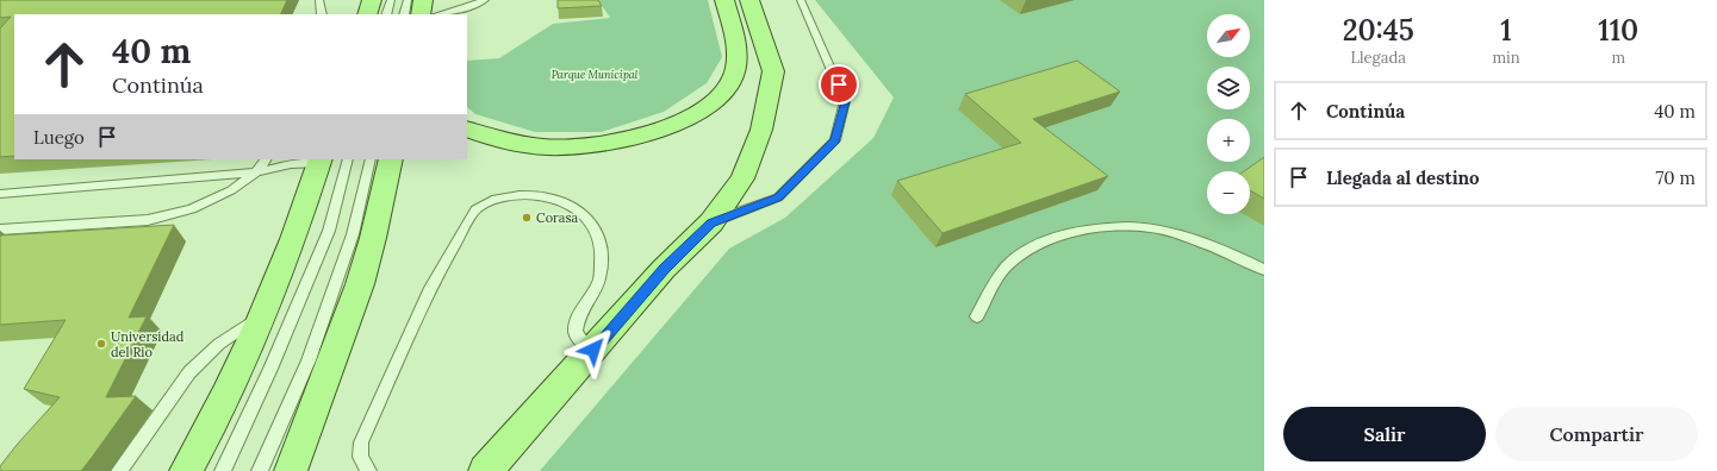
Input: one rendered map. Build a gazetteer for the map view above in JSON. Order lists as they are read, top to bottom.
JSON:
{
  "parks": ["Parque Municipal"],
  "places": ["Corasa", "Universidad del Rio"],
  "north": "top right",
  "page": {
    "eta": [
      "20:45",
      "Llegada",
      "1",
      "min",
      "110",
      "m"
    ],
    "map_buttons": ["+", "−"],
    "turn": ["40 m", "Continúa"],
    "list": [
      {
        "name": "Continúa",
        "value": "40 m"
      },
      {
        "name": "Llegada al destino",
        "value": "70 m"
      }
    ],
    "then": "Luego",
    "buttons": ["Salir", "Compartir"]
  }
}
